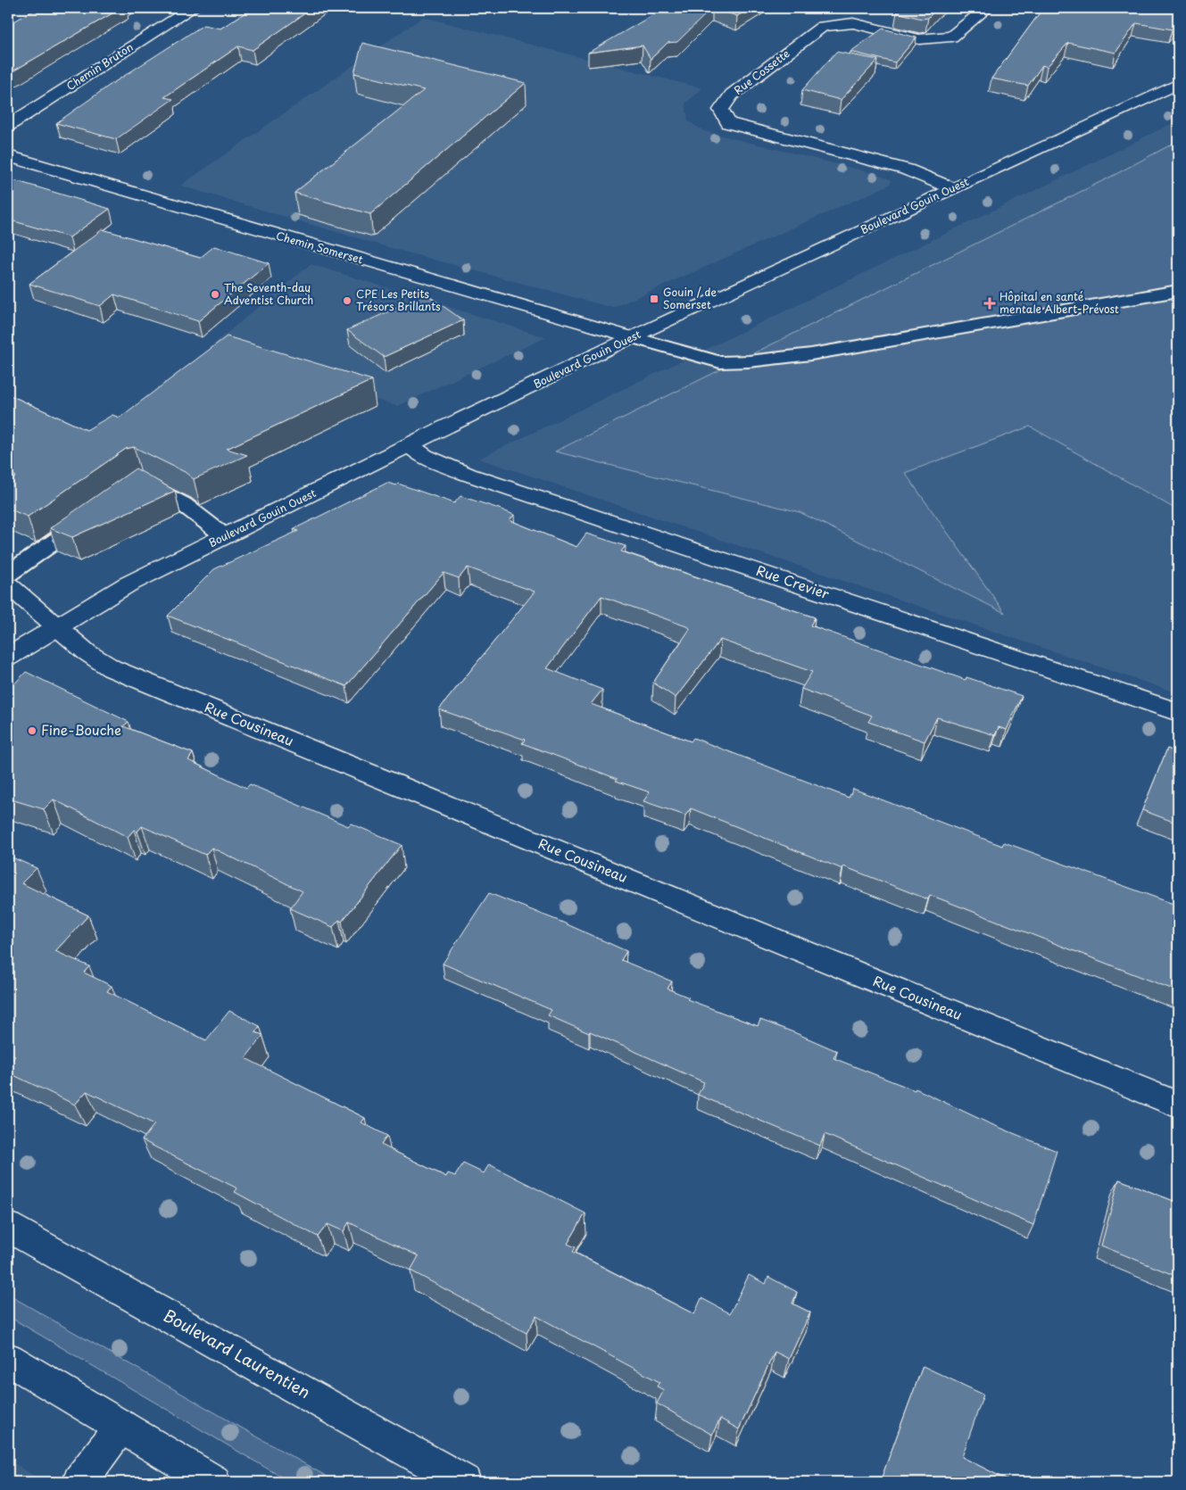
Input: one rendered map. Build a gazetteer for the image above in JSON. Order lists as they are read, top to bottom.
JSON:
{
  "streets": {
    "street": [
      "Chemin Bruton",
      "Rue Cossette",
      "Boulevard Gouin Ouest",
      "Chemin Somerset",
      "Rue Crevier",
      "Rue Cousineau",
      "Boulevard Laurentien"
    ]
  },
  "crossings": [
    ["Rue Cossette", "Boulevard Gouin Ouest"],
    ["Boulevard Gouin Ouest", "Chemin Somerset"],
    ["Boulevard Gouin Ouest", "Rue Crevier"],
    ["Boulevard Gouin Ouest", "Rue Cousineau"]
  ],
  "places": {
    "other": ["The Seventh-day Adventist Church", "CPE Les Petits Trésors Brillants", "Fine-Bouche"],
    "transit": ["Gouin / de Somerset"],
    "health": ["Hôpital en santé mentale Albert-Prévost"]
  }
}
